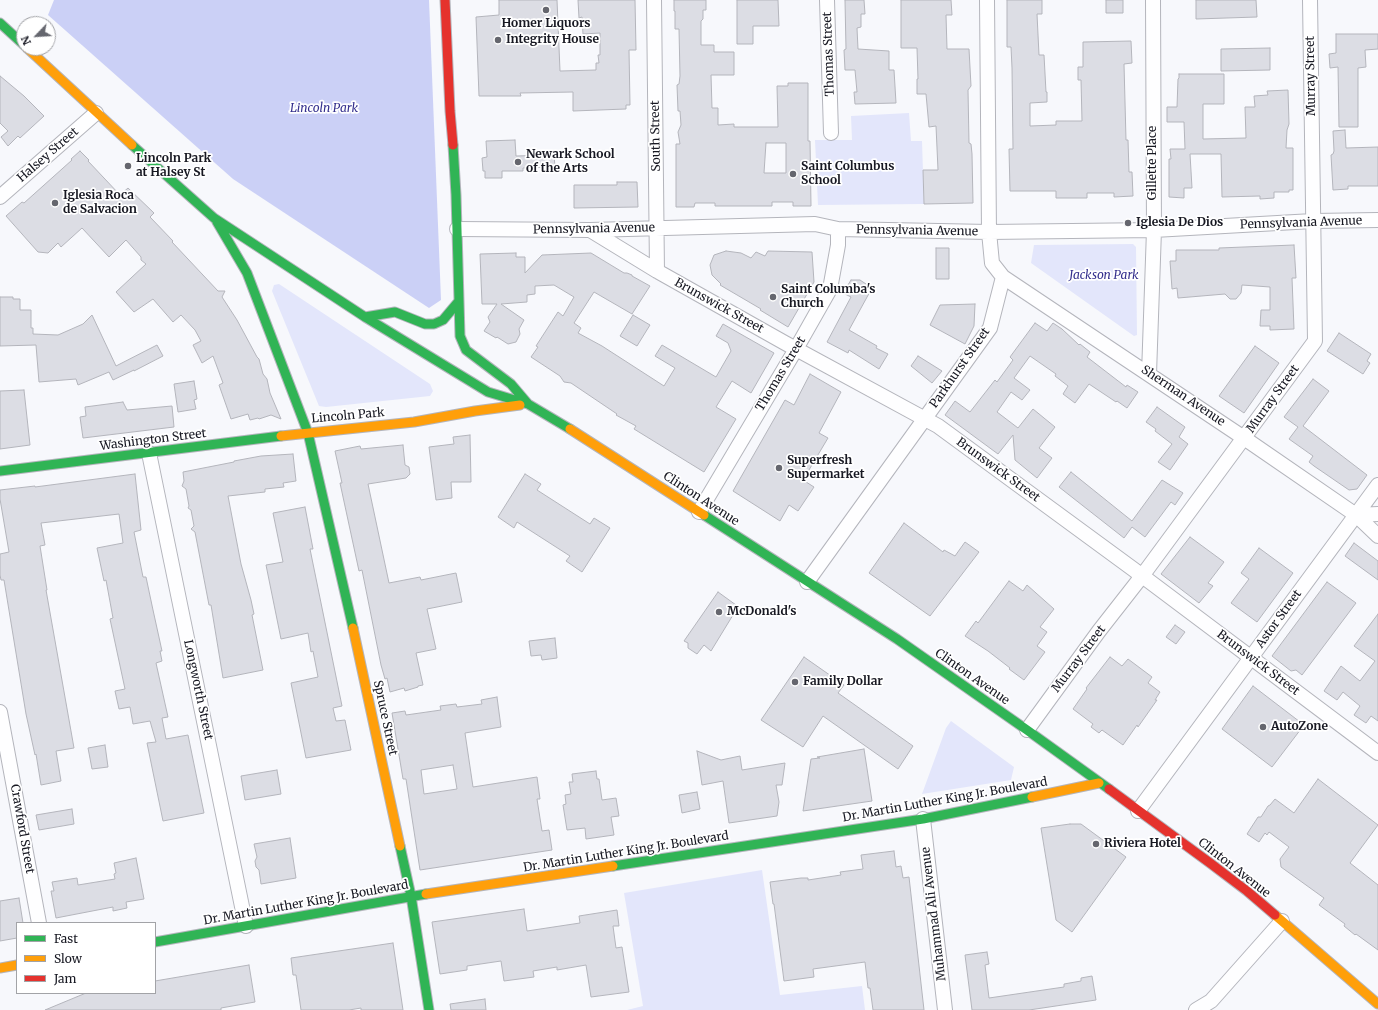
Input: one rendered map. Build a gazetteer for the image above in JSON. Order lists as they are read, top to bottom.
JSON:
{
  "streets": {
    "main road": [
      "Lincoln Park",
      "Washington Street",
      "Clinton Avenue",
      "Spruce Street",
      "Dr. Martin Luther King Jr. Boulevard"
    ],
    "street": [
      "Thomas Street",
      "Murray Street",
      "South Street",
      "Halsey Street",
      "Gillette Place",
      "Pennsylvania Avenue",
      "Brunswick Street",
      "Parkhurst Street",
      "Sherman Avenue",
      "Astor Street",
      "Longworth Street",
      "Crawford Street",
      "Muhammad Ali Avenue"
    ]
  },
  "crossings": [
    ["Thomas Street", "Pennsylvania Avenue"],
    ["Thomas Street", "Brunswick Street"],
    ["Thomas Street", "Clinton Avenue"],
    ["Murray Street", "Pennsylvania Avenue"],
    ["Murray Street", "Brunswick Street"],
    ["Murray Street", "Sherman Avenue"],
    ["Murray Street", "Clinton Avenue"],
    ["South Street", "Pennsylvania Avenue"],
    ["South Street", "Brunswick Street"],
    ["Halsey Street", "Lincoln Park"],
    ["Gillette Place", "Pennsylvania Avenue"],
    ["Gillette Place", "Sherman Avenue"],
    ["Pennsylvania Avenue", "Brunswick Street"],
    ["Brunswick Street", "Parkhurst Street"],
    ["Brunswick Street", "Astor Street"],
    ["Parkhurst Street", "Sherman Avenue"],
    ["Parkhurst Street", "Clinton Avenue"],
    ["Sherman Avenue", "Astor Street"],
    ["Lincoln Park", "Washington Street"],
    ["Lincoln Park", "Clinton Avenue"],
    ["Lincoln Park", "Spruce Street"],
    ["Washington Street", "Longworth Street"],
    ["Washington Street", "Spruce Street"],
    ["Clinton Avenue", "Astor Street"],
    ["Clinton Avenue", "Dr. Martin Luther King Jr. Boulevard"],
    ["Longworth Street", "Dr. Martin Luther King Jr. Boulevard"],
    ["Spruce Street", "Dr. Martin Luther King Jr. Boulevard"],
    ["Dr. Martin Luther King Jr. Boulevard", "Muhammad Ali Avenue"]
  ],
  "parks": ["Lincoln Park", "Jackson Park"],
  "places": [
    "Homer Liquors",
    "Integrity House",
    "Newark School of the Arts",
    "Lincoln Park at Halsey St",
    "Saint Columbus School",
    "Iglesia Roca de Salvacion",
    "Iglesia De Dios",
    "Saint Columba's Church",
    "Superfresh Supermarket",
    "McDonald's",
    "Family Dollar",
    "AutoZone",
    "Riviera Hotel"
  ],
  "legend": ["Fast", "Slow", "Jam"],
  "north": "bottom left"
}
